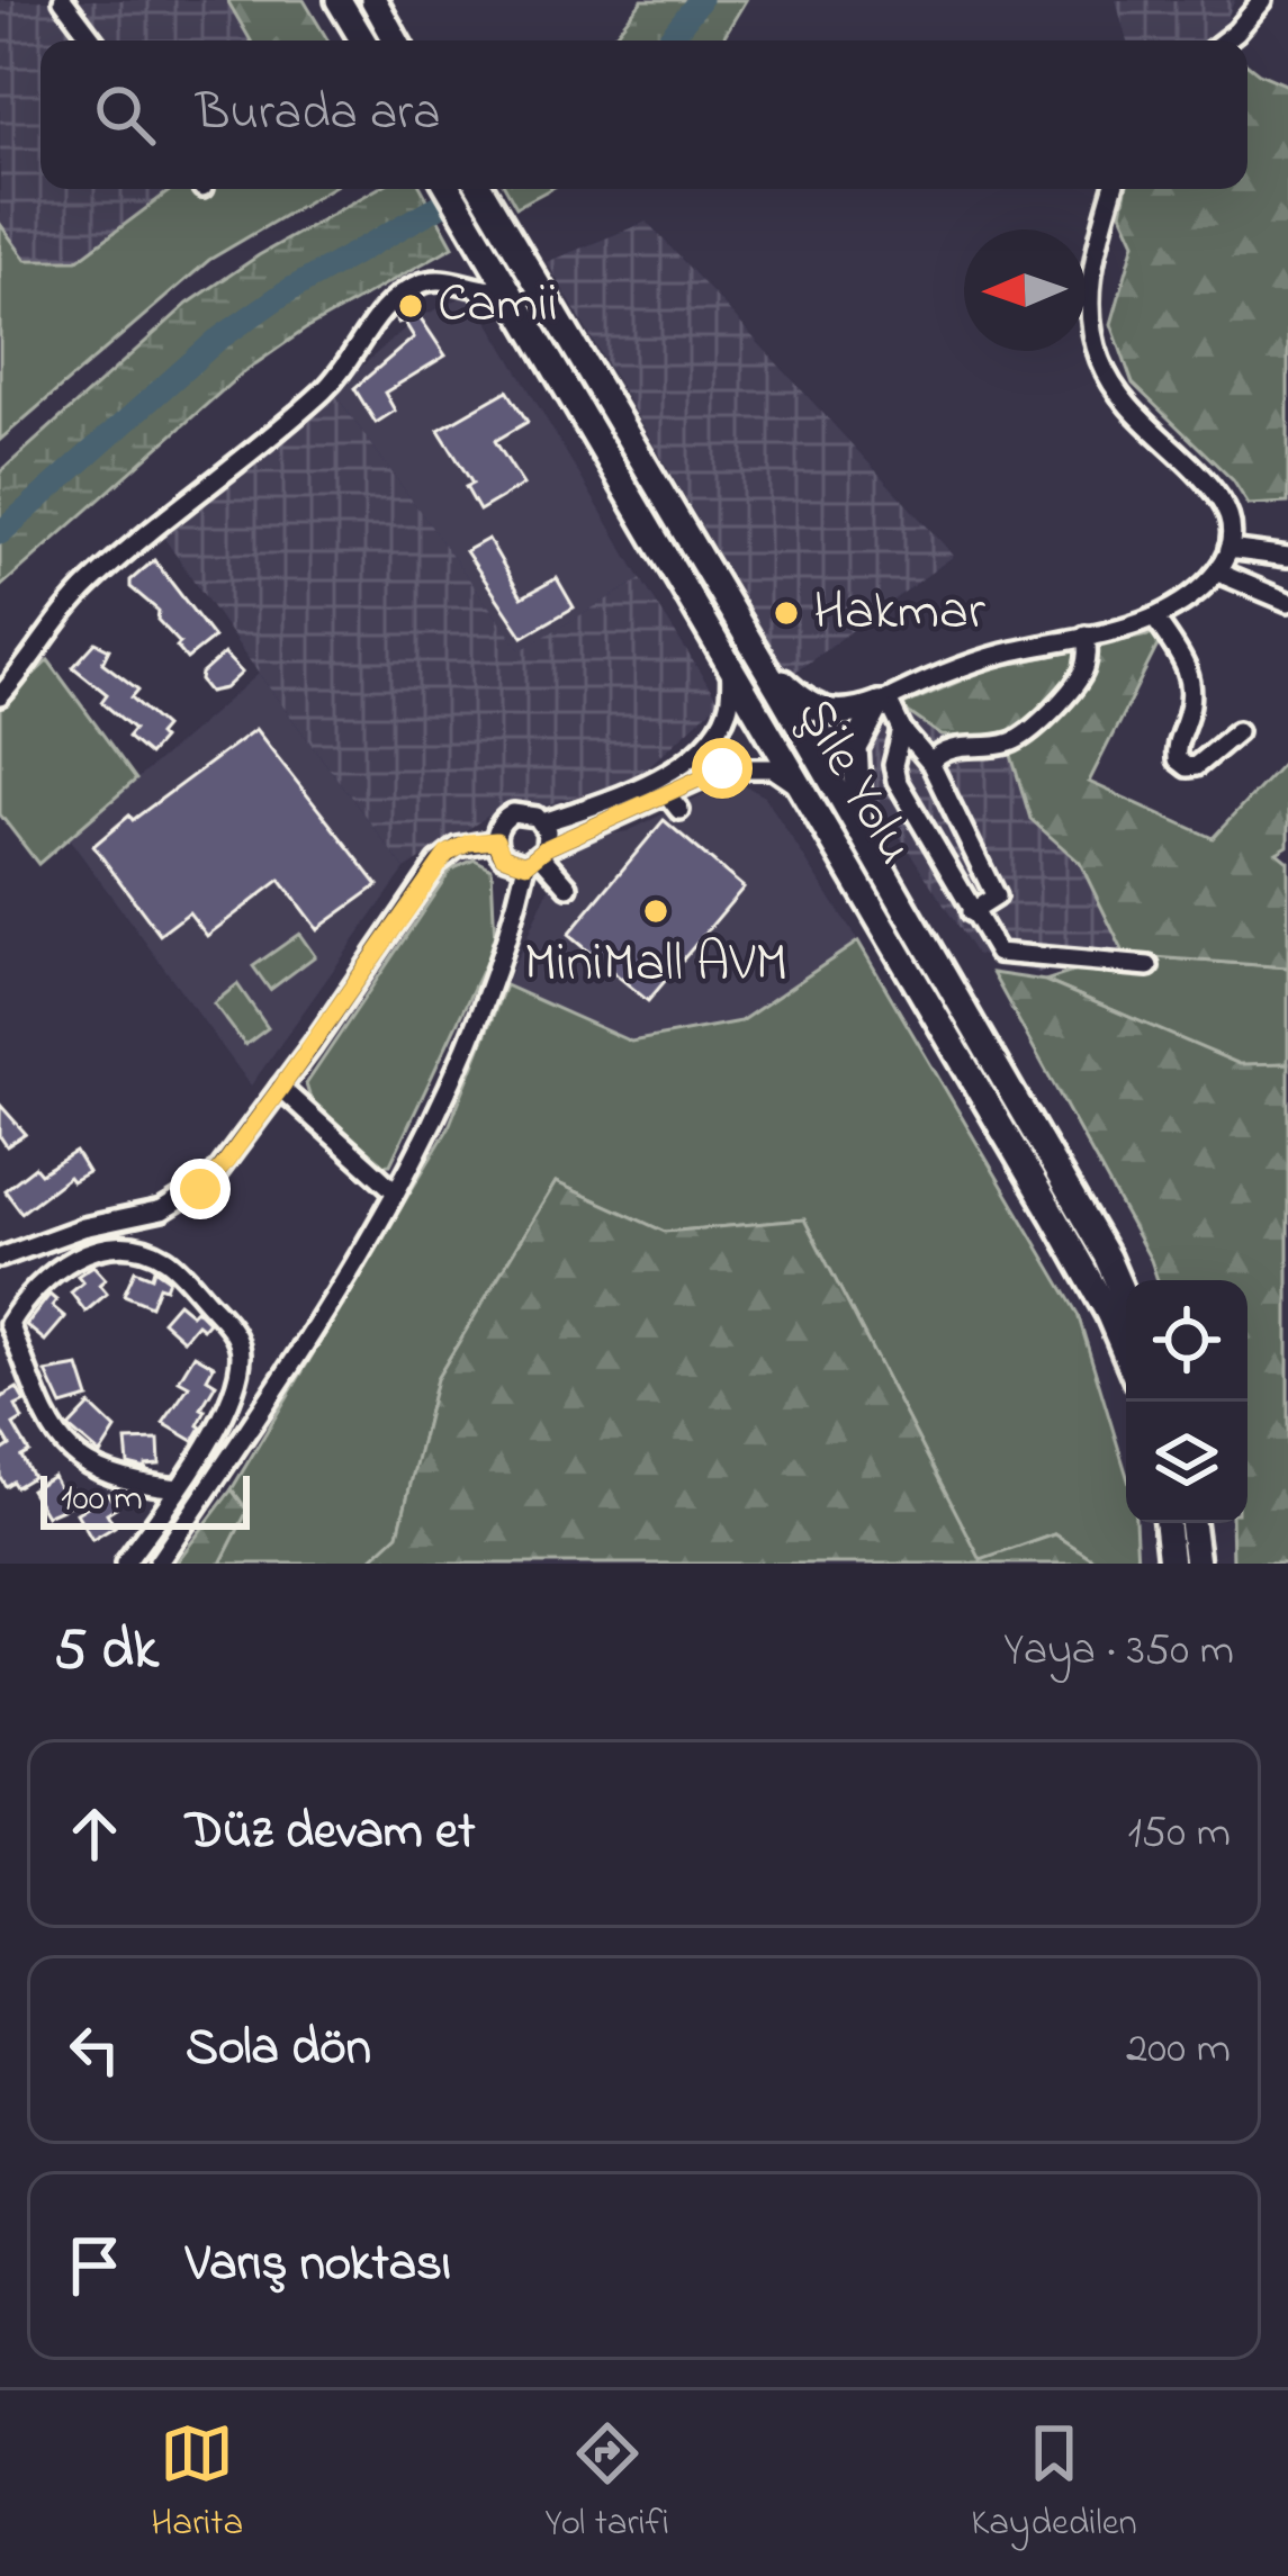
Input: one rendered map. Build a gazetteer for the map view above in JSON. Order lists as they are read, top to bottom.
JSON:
{
  "streets": {
    "highway": ["Şile Yolu"]
  },
  "places": ["Camii", "Hakmar", "MiniMall AVM"],
  "scale_bar": "100 m",
  "north": "left",
  "page": {
    "search": "Burada ara",
    "scale": "100 m",
    "heading": ["5 dk", "Yaya · 350 m"],
    "list": [
      ["Düz devam et", "150 m"],
      ["Sola dön", "200 m"],
      "Varış noktası"
    ],
    "nav": ["Harita", "Yol tarifi", "Kaydedilen"]
  }
}
